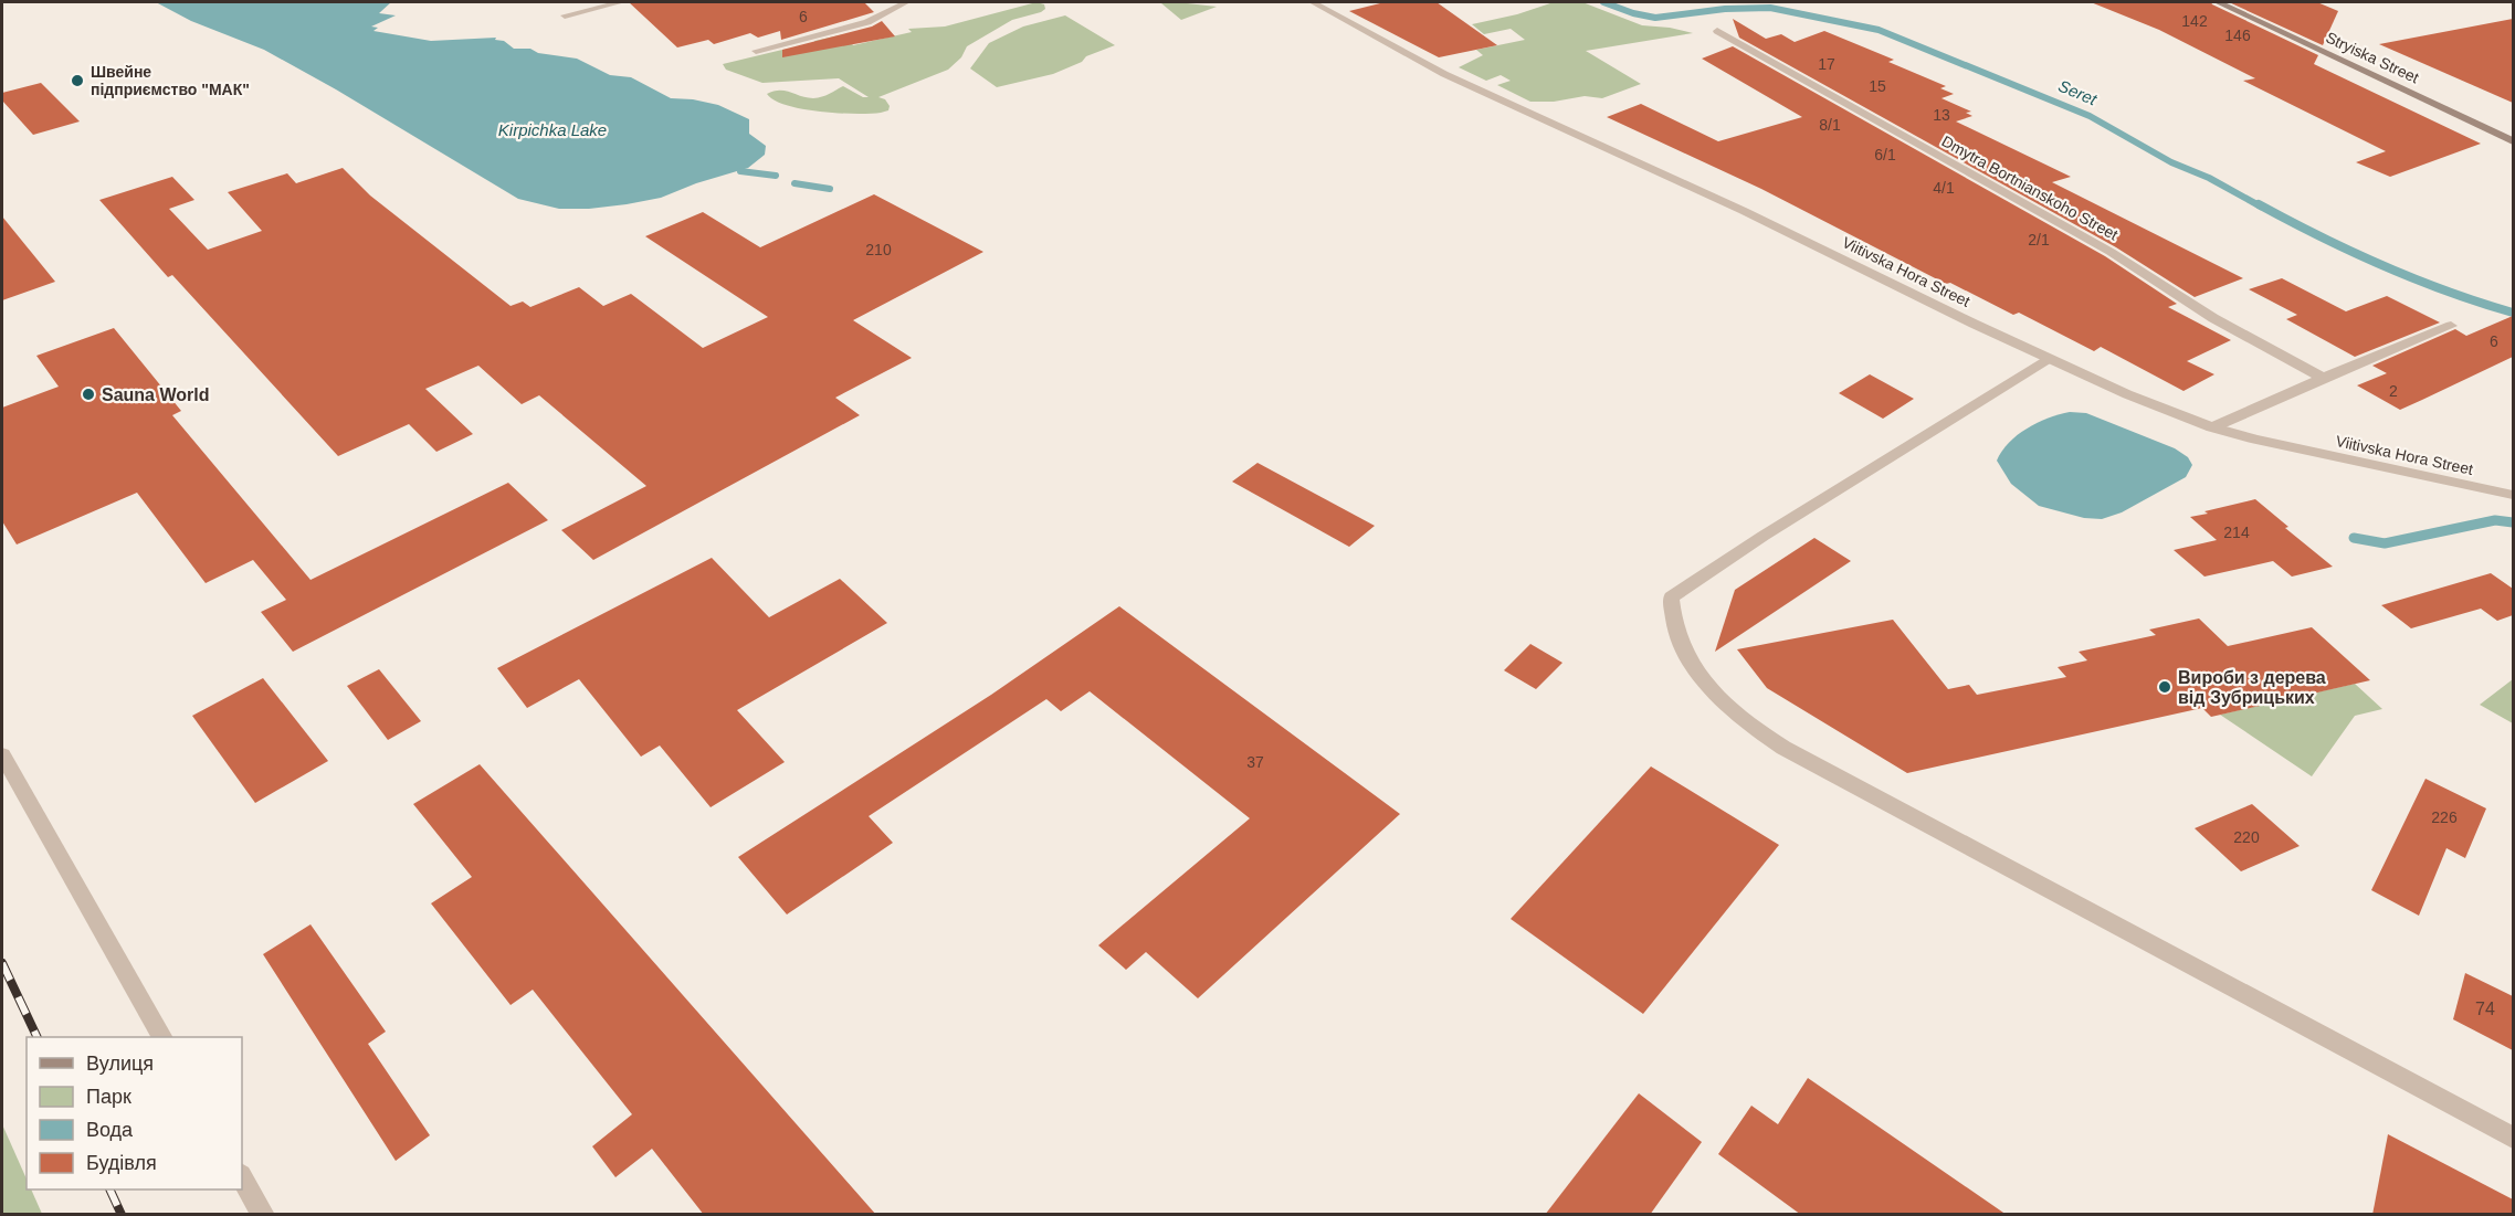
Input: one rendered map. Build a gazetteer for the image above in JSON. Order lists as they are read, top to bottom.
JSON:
{
  "streets": {
    "main road": ["Stryiska Street"],
    "street": ["Dmytra Bortnianskoho Street", "Viitivska Hora Street"]
  },
  "water": ["Seret", "Kirpichka Lake"],
  "places": ["Швейне підприємство \"МАК\"", "Sauna World", "Вироби з дерева від Зубрицьких"],
  "house_numbers": [
    "6",
    "142",
    "146",
    "17",
    "15",
    "13",
    "8/1",
    "6/1",
    "4/1",
    "2/1",
    "210",
    "6",
    "2",
    "214",
    "37",
    "226",
    "220",
    "74"
  ],
  "legend": [
    "Вулиця",
    "Парк",
    "Вода",
    "Будівля"
  ]
}
